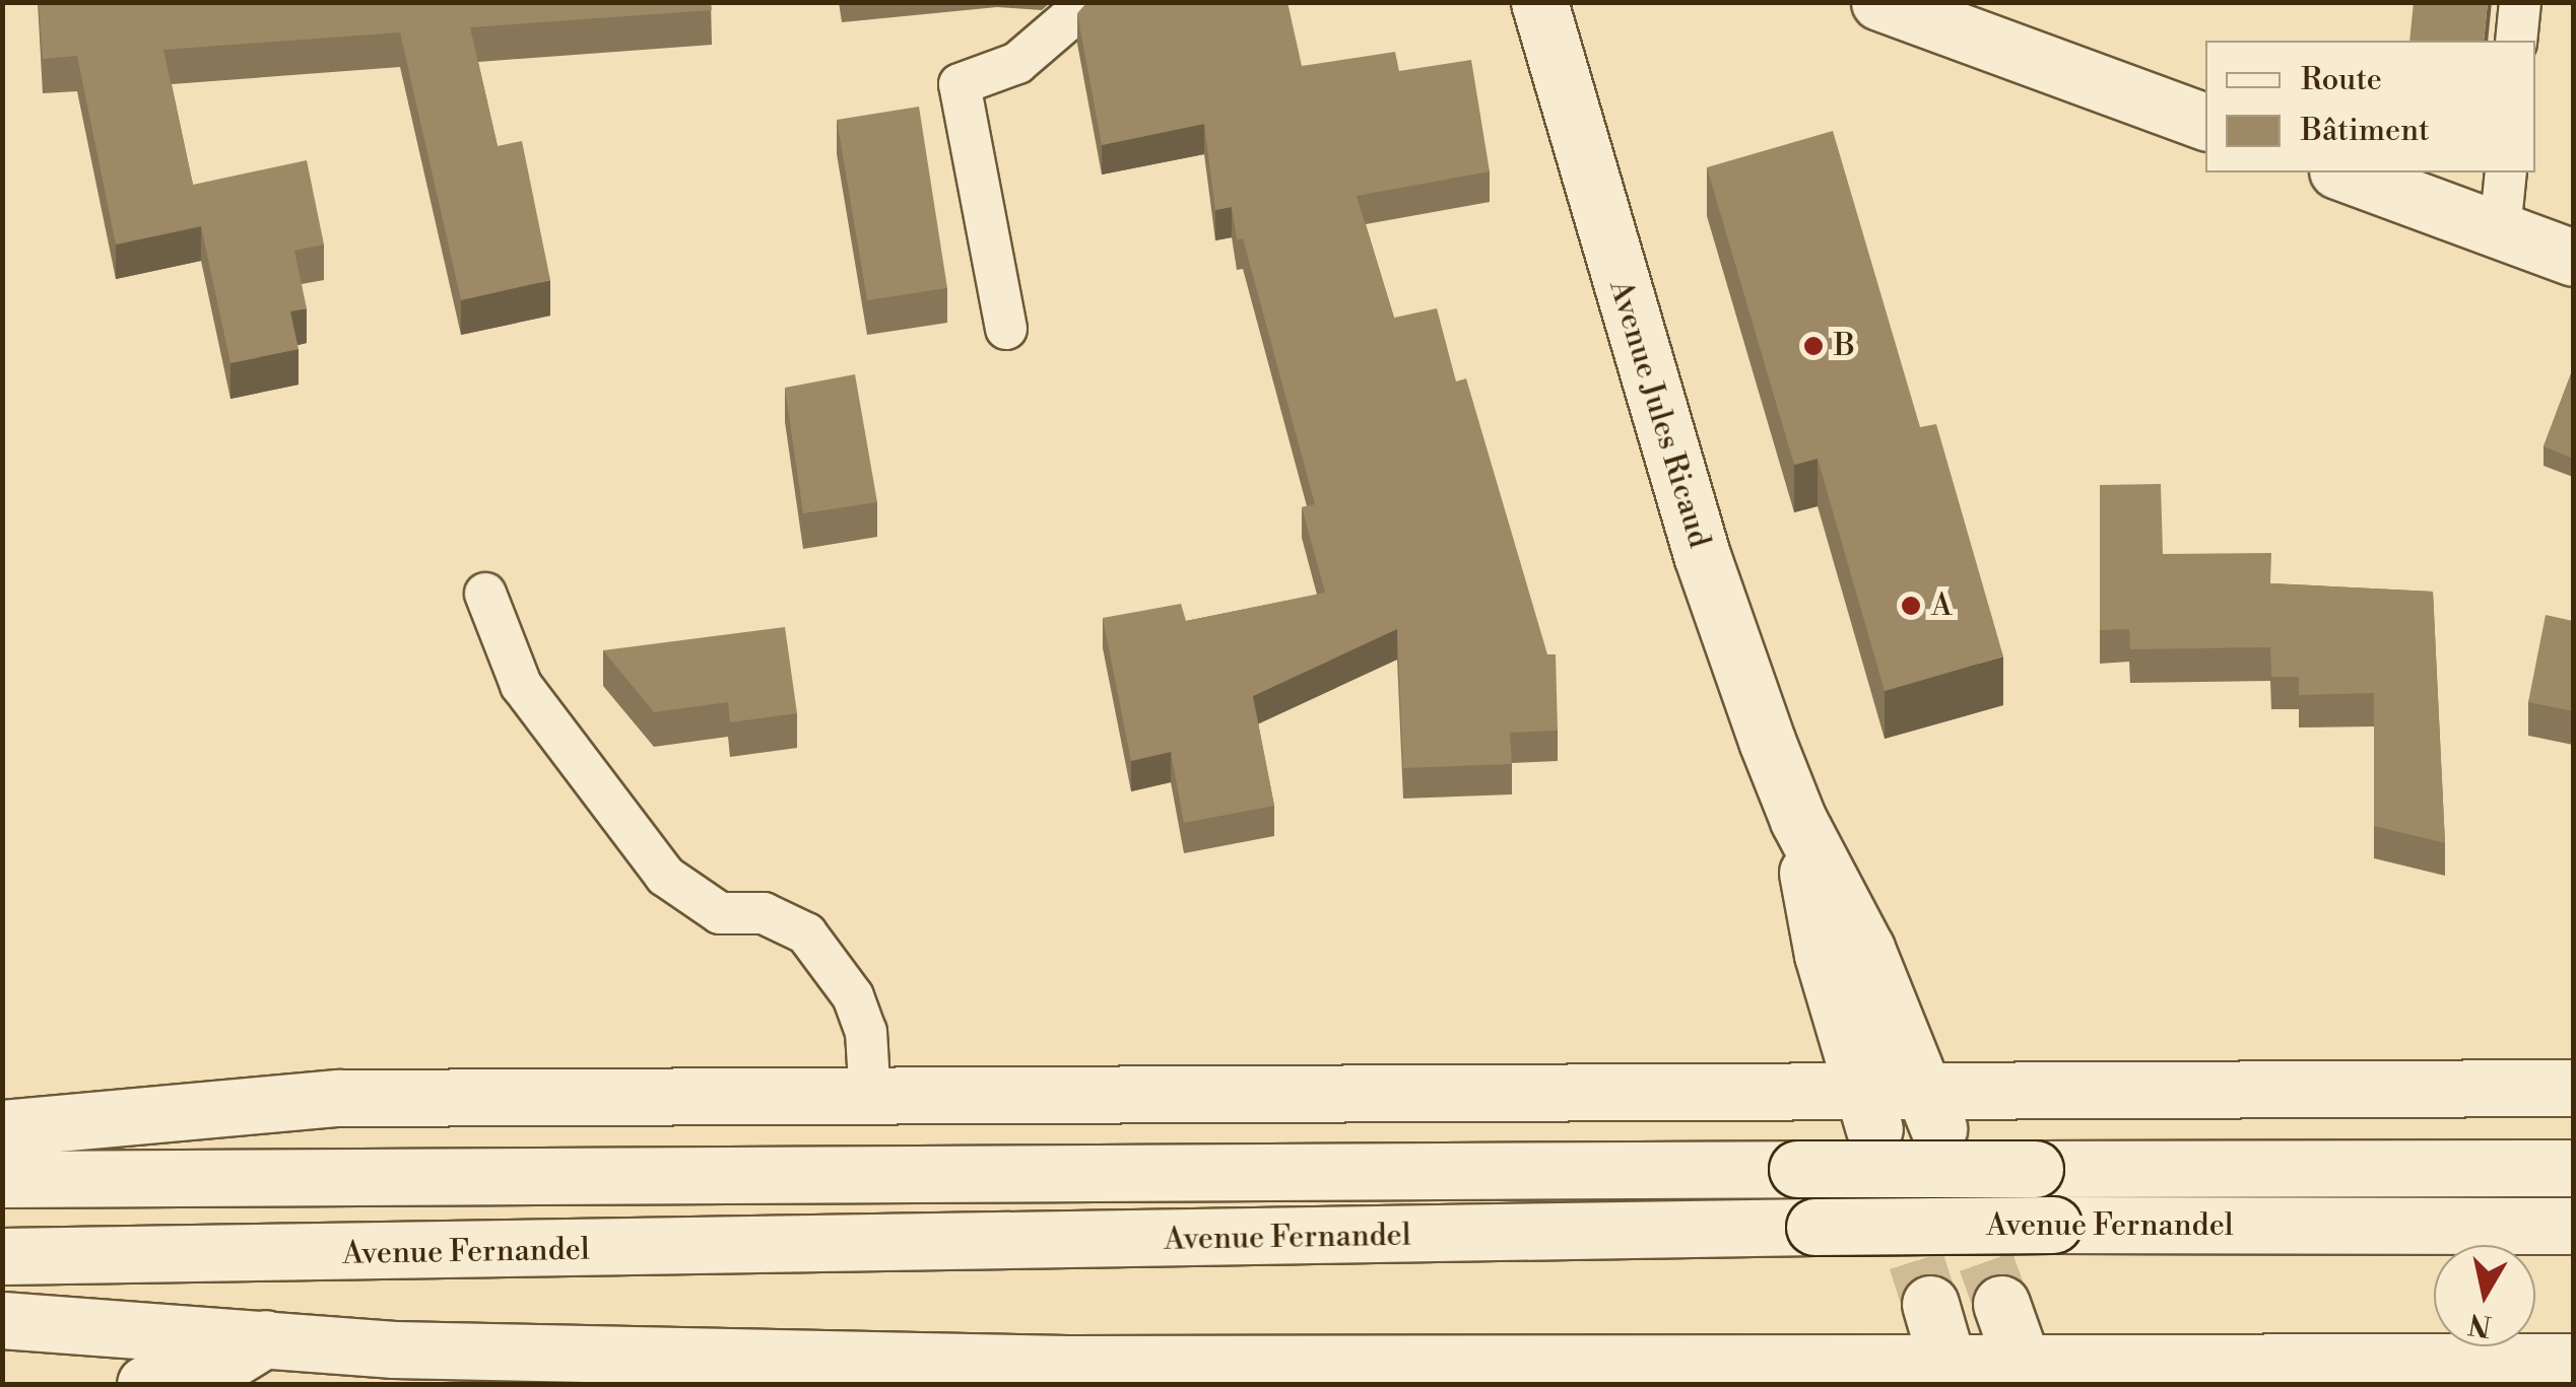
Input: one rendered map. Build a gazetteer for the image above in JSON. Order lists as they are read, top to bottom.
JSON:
{
  "streets": {
    "main road": ["Avenue Jules Ricaud", "Avenue Fernandel"]
  },
  "places": ["B", "A"],
  "legend": ["Route", "Bâtiment"],
  "north": "bottom"
}
